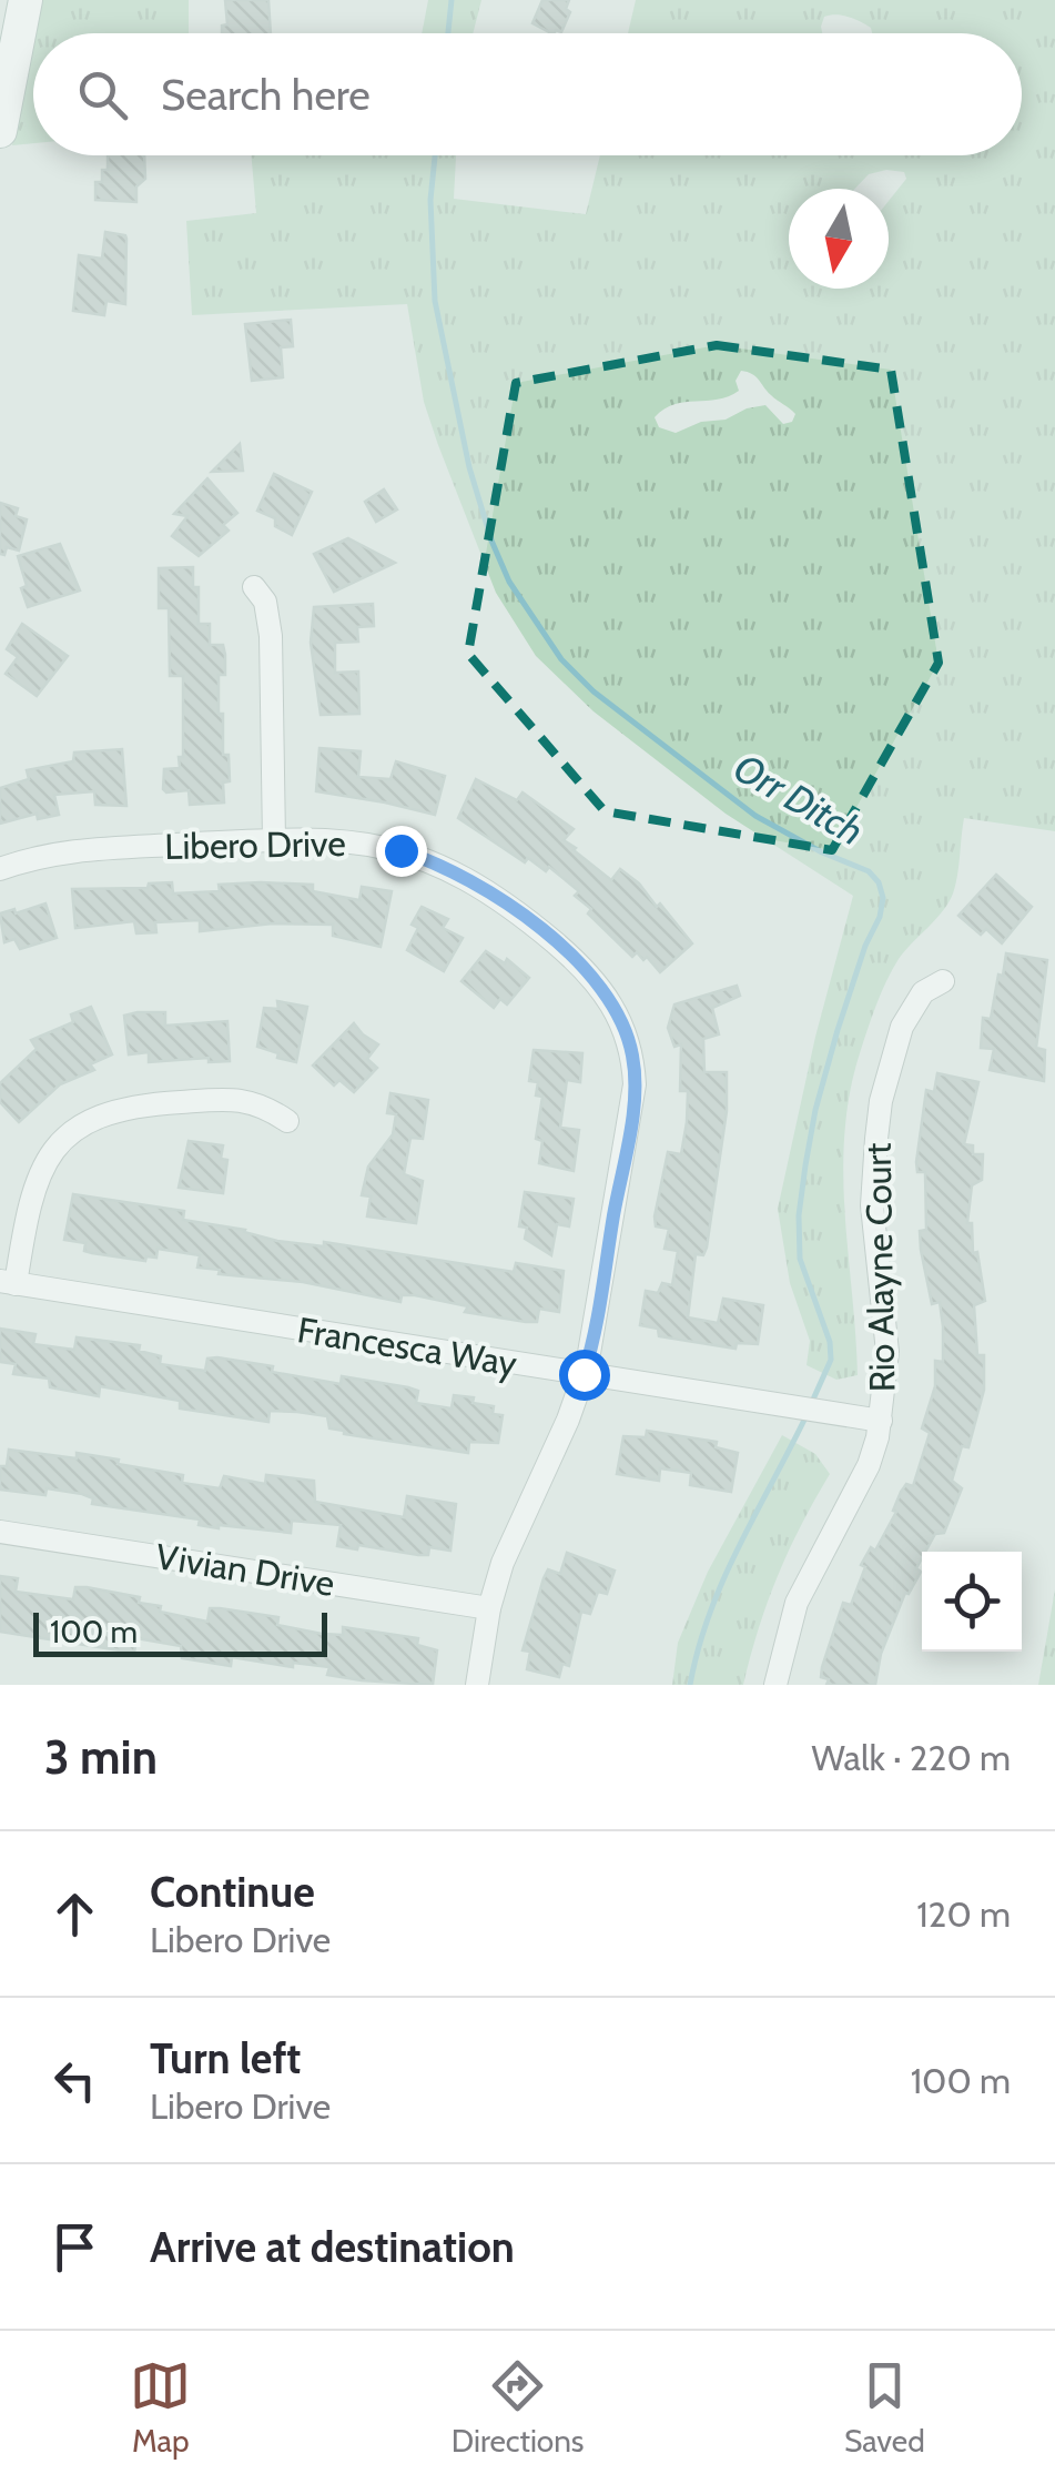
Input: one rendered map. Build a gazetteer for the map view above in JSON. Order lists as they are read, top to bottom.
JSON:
{
  "streets": {
    "street": [
      "Libero Drive",
      "Rio Alayne Court",
      "Francesca Way",
      "Vivian Drive"
    ]
  },
  "crossings": [
    ["Libero Drive", "Francesca Way"],
    ["Libero Drive", "Vivian Drive"],
    ["Rio Alayne Court", "Francesca Way"]
  ],
  "water": ["Orr Ditch"],
  "scale_bar": "100 m",
  "north": "bottom",
  "page": {
    "search": "Search here",
    "scale": "100 m",
    "heading": ["3 min", "Walk · 220 m"],
    "list": [
      ["Continue", "Libero Drive", "120 m"],
      ["Turn left", "Libero Drive", "100 m"],
      "Arrive at destination"
    ],
    "nav": ["Map", "Directions", "Saved"]
  }
}
